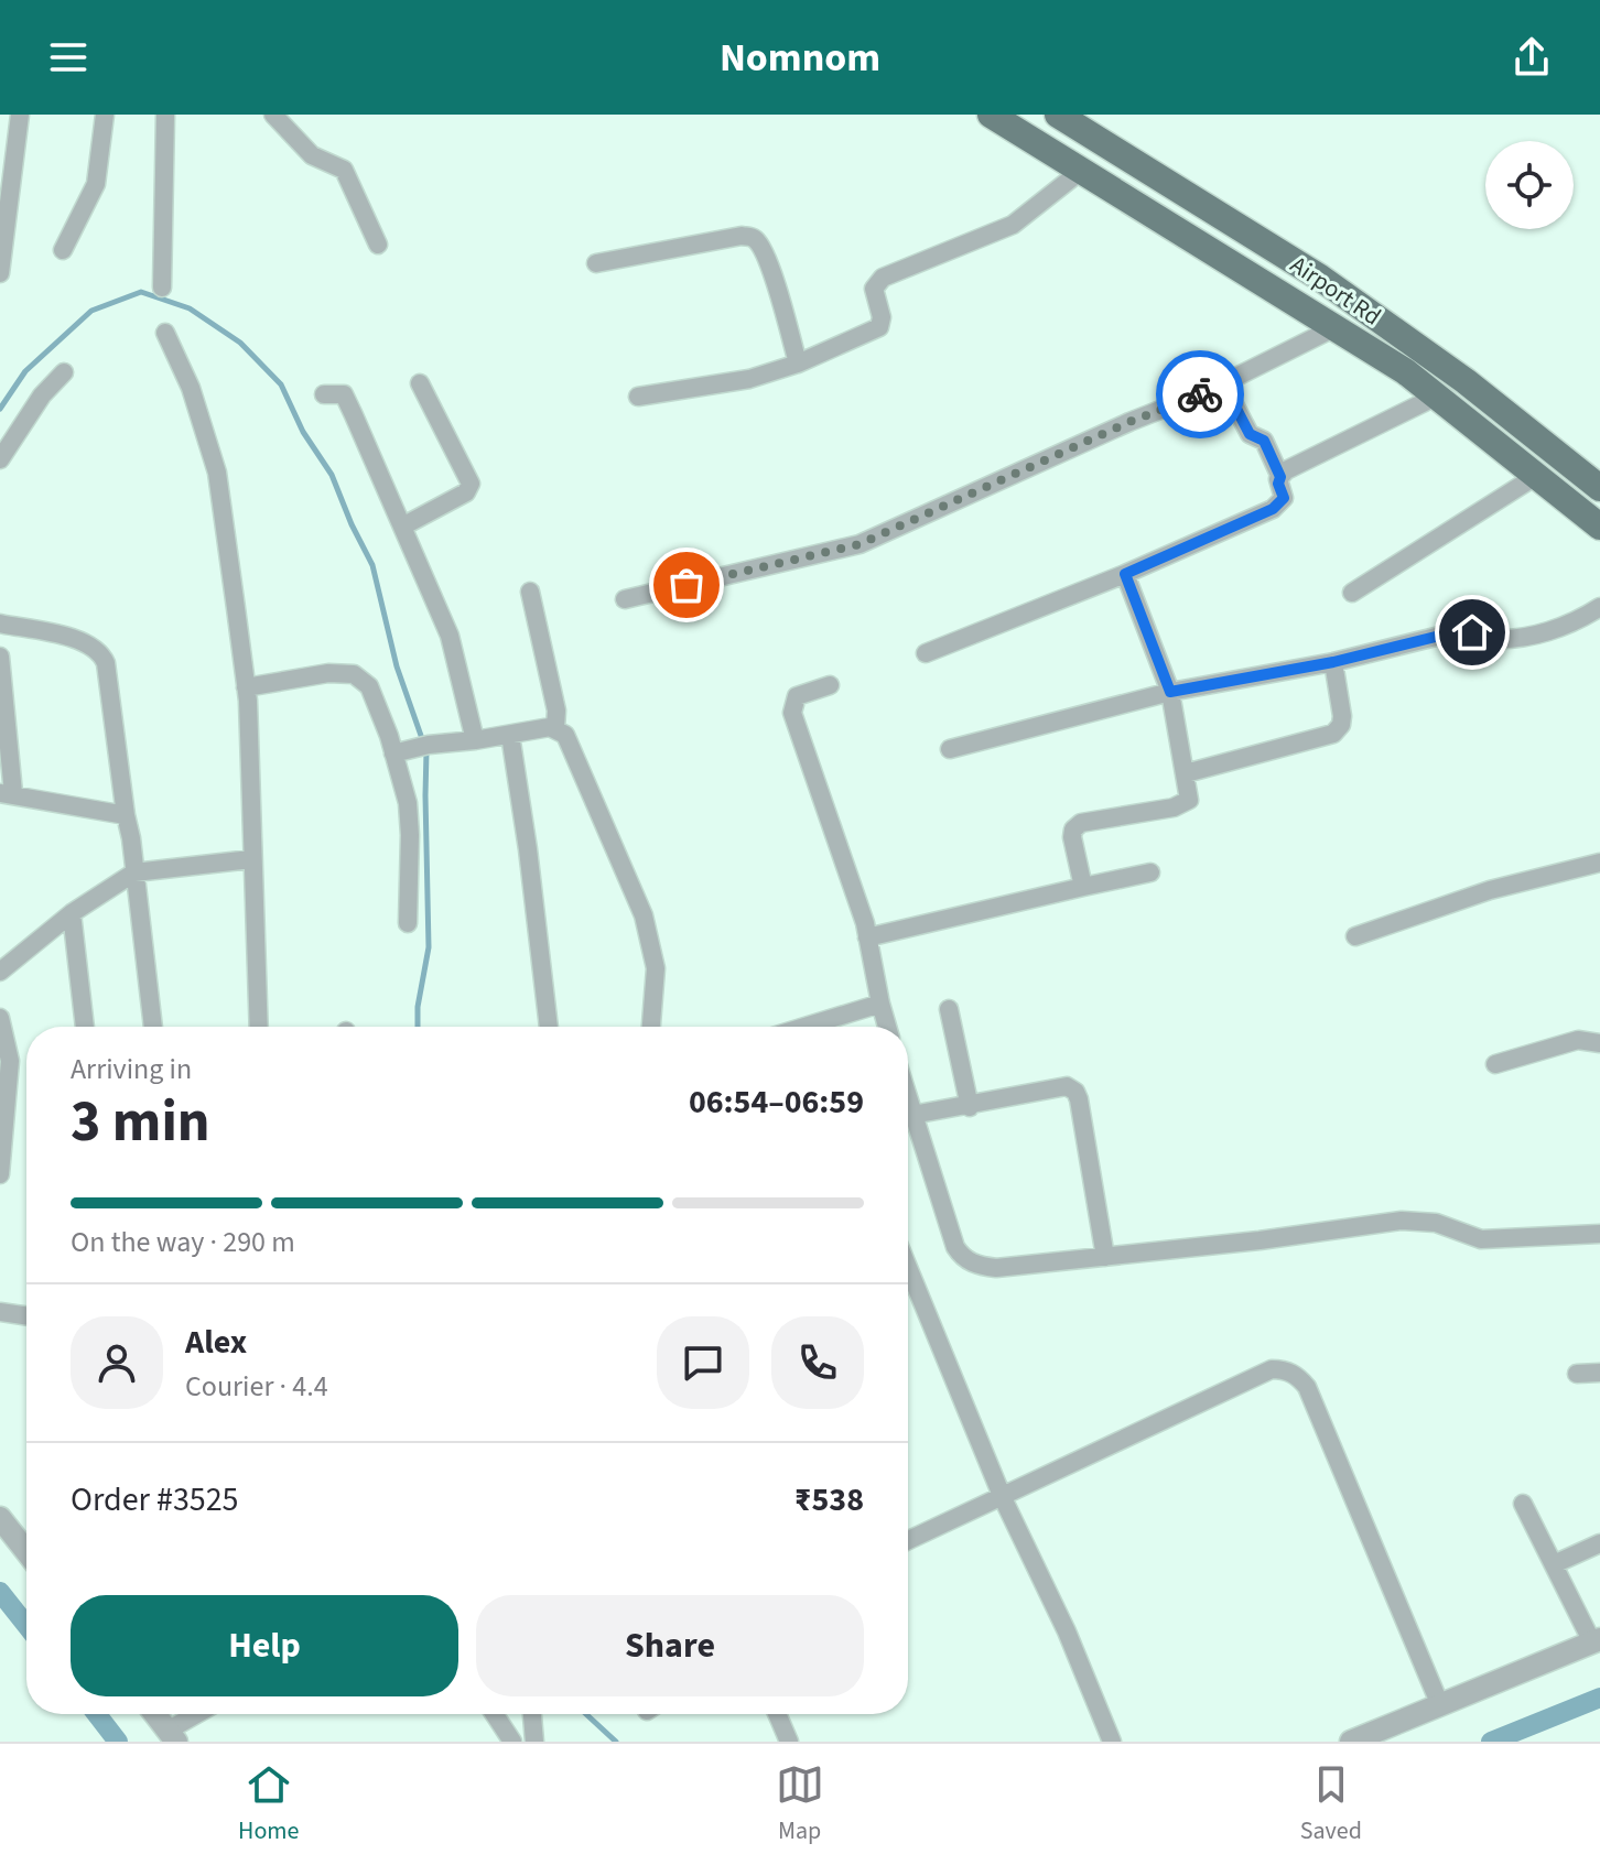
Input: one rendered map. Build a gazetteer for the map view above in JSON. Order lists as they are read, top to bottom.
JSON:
{
  "streets": {
    "main road": ["Airport Rd"]
  },
  "page": {
    "header": "Nomnom",
    "heading": ["3 min", "Arriving in", "06:54–06:59"],
    "panel": [
      "Alex",
      "Courier · 4.4",
      "Order #3525",
      "₹538"
    ],
    "bar": "On the way · 290 m",
    "buttons": ["Help", "Share"],
    "tabs": ["Home", "Map", "Saved"]
  }
}
